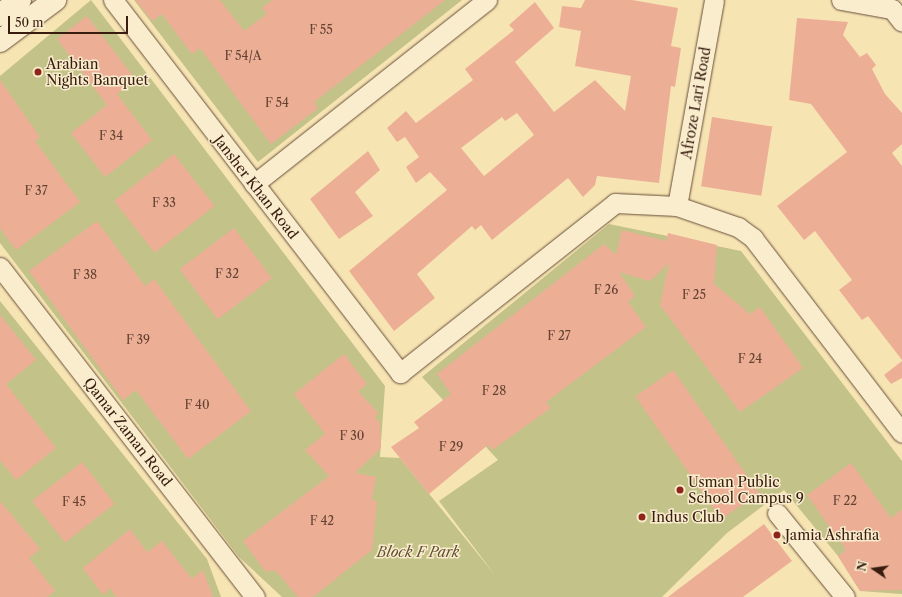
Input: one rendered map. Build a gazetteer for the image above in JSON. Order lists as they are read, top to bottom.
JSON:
{
  "streets": {
    "street": ["Afroze Lari Road", "Jansher Khan Road", "Qamar Zaman Road"]
  },
  "crossings": [
    ["Afroze Lari Road", "Jansher Khan Road"]
  ],
  "parks": ["Block F Park"],
  "places": [
    "Arabian Nights Banquet",
    "Usman Public School Campus 9",
    "Indus Club",
    "Jamia Ashrafia"
  ],
  "house_numbers": [
    "F 55",
    "F 54/A",
    "F 54",
    "F 34",
    "F 37",
    "F 33",
    "F 32",
    "F 38",
    "F 26",
    "F 25",
    "F 27",
    "F 39",
    "F 24",
    "F 28",
    "F 40",
    "F 30",
    "F 29",
    "F 22",
    "F 45",
    "F 42"
  ],
  "scale_bar": "50 m",
  "north": "left"
}
